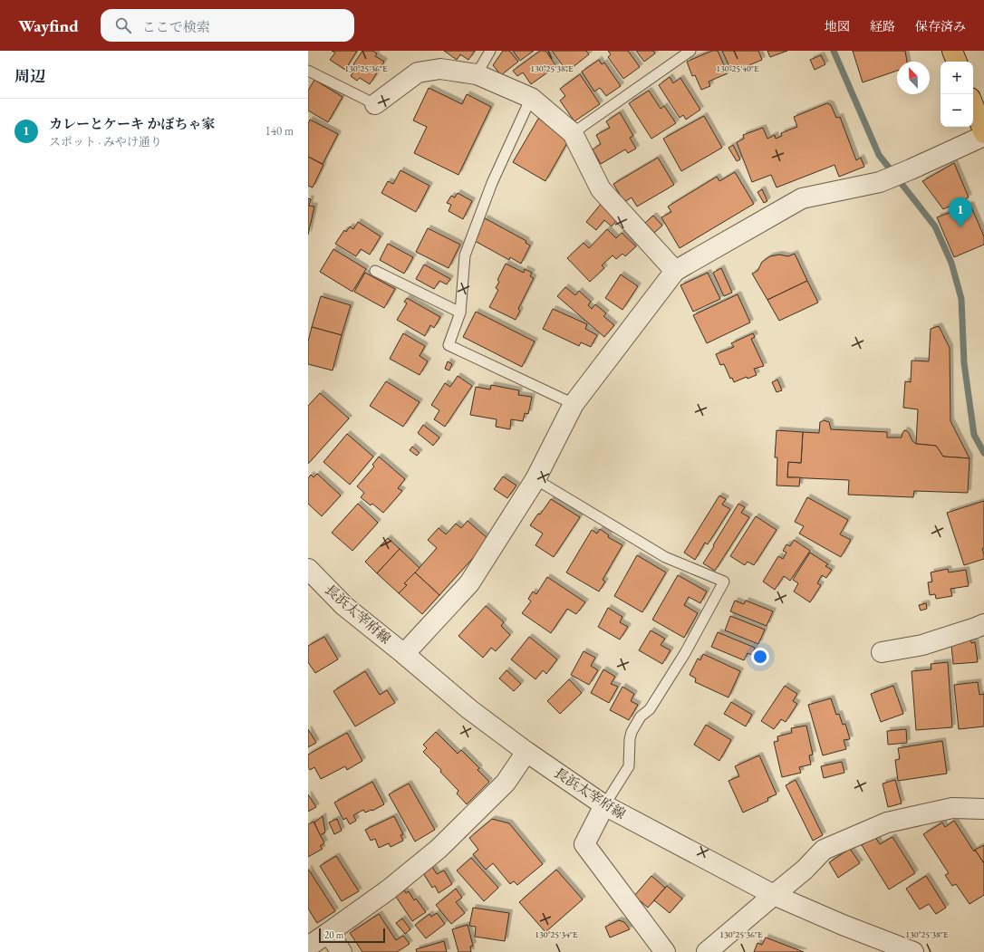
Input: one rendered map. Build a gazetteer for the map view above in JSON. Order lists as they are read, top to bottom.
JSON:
{
  "streets": {
    "street": ["長浜太宰府線"]
  },
  "scale_bar": "20 m",
  "north": "top left",
  "page": {
    "header": "Wayfind",
    "search": "ここで検索",
    "nav": ["地図", "経路", "保存済み"],
    "heading": "周辺",
    "map_buttons": ["+", "−"],
    "list": [
      {
        "mark": "1",
        "name": "カレーとケーキ かぼちゃ家",
        "note": "スポット · みやけ通り",
        "value": "140 m"
      }
    ],
    "pins": "1",
    "scale": "20 m"
  },
  "coordinates": [
    "130°25'36\"E",
    "130°25'38\"E",
    "130°25'40\"E",
    "130°25'34\"E"
  ]
}
